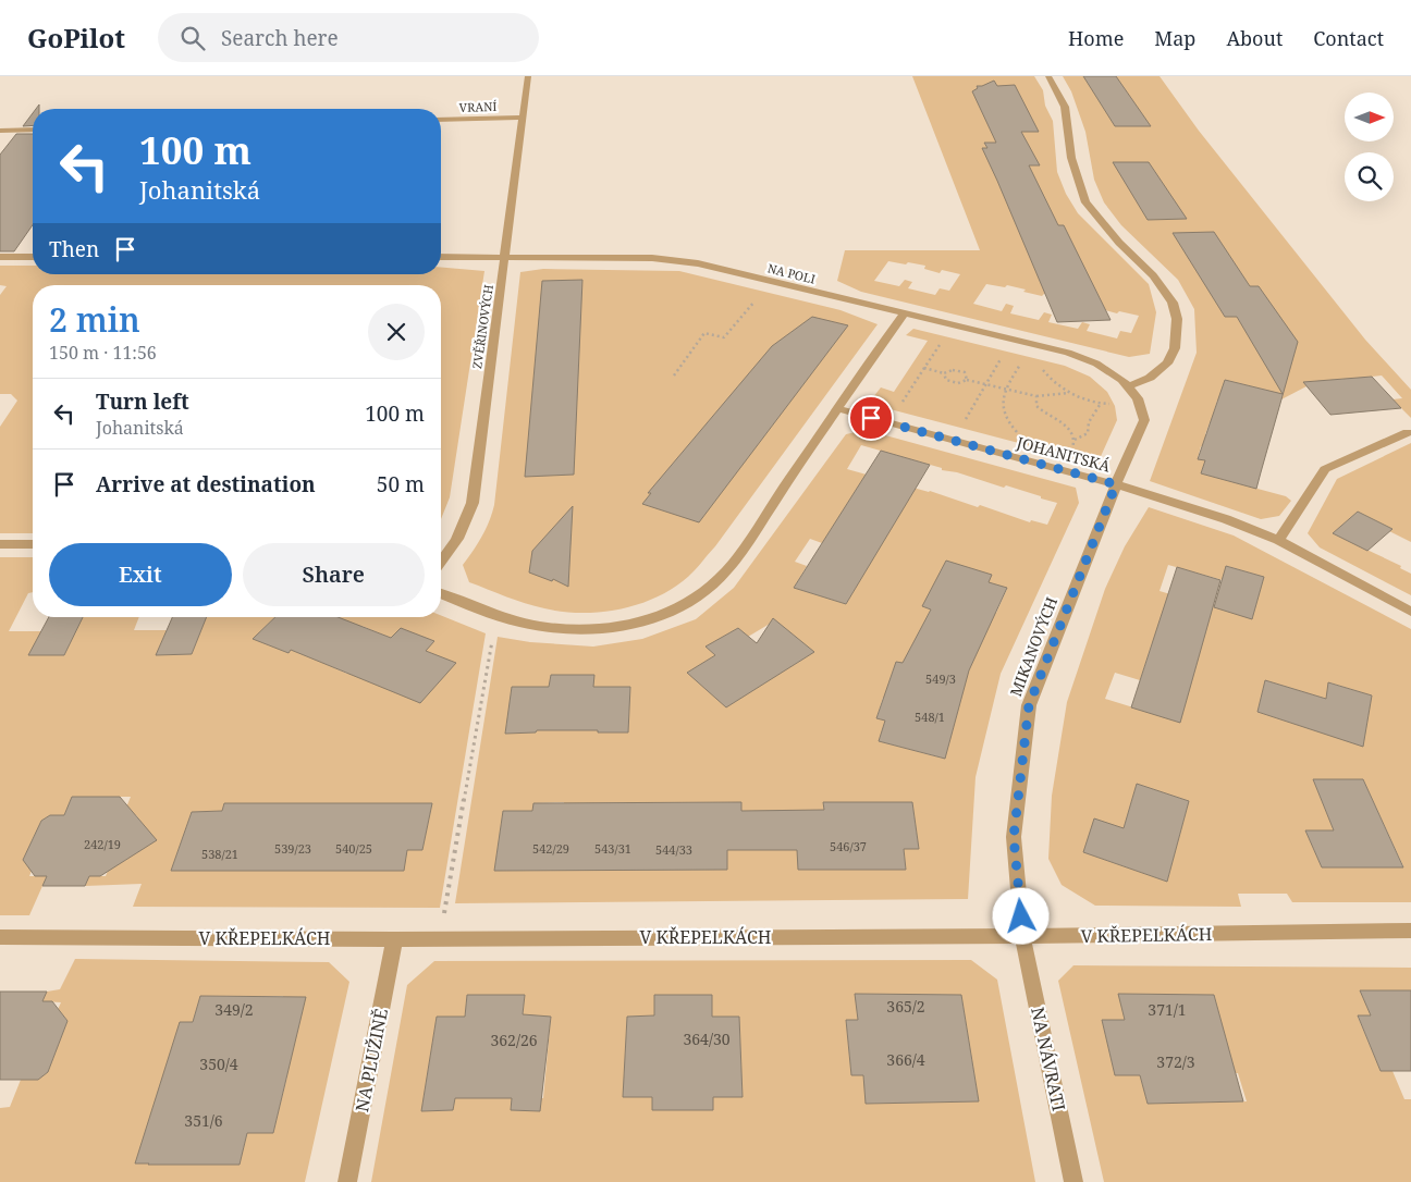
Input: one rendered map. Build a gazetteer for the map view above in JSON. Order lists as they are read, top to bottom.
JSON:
{
  "streets": {
    "street": [
      "VRANÍ",
      "NA POLI",
      "ZVĚŘINOVÝCH",
      "JOHANITSKÁ",
      "MIKANOVÝCH",
      "V KŘEPELKÁCH",
      "NA NÁVRATI",
      "NA PLUŽINĚ"
    ]
  },
  "crossings": [
    ["VRANÍ", "ZVĚŘINOVÝCH"],
    ["NA POLI", "ZVĚŘINOVÝCH"],
    ["NA POLI", "MIKANOVÝCH"],
    ["JOHANITSKÁ", "MIKANOVÝCH"],
    ["MIKANOVÝCH", "V KŘEPELKÁCH"],
    ["MIKANOVÝCH", "NA NÁVRATI"],
    ["V KŘEPELKÁCH", "NA NÁVRATI"],
    ["V KŘEPELKÁCH", "NA PLUŽINĚ"]
  ],
  "house_numbers": [
    "549/3",
    "548/1",
    "242/19",
    "546/37",
    "539/23",
    "540/25",
    "542/29",
    "543/31",
    "544/33",
    "538/21",
    "365/2",
    "349/2",
    "371/1",
    "364/30",
    "362/26",
    "366/4",
    "372/3",
    "350/4",
    "351/6"
  ],
  "north": "right",
  "page": {
    "header": "GoPilot",
    "search": "Search here",
    "nav": [
      "Home",
      "Map",
      "About",
      "Contact"
    ],
    "turn": ["100 m", "Johanitská"],
    "then": "Then",
    "heading": ["2 min", "150 m · 11:56"],
    "list": [
      {
        "name": "Turn left",
        "note": "Johanitská",
        "value": "100 m"
      },
      {
        "name": "Arrive at destination",
        "value": "50 m"
      }
    ],
    "buttons": ["Exit", "Share"]
  }
}
